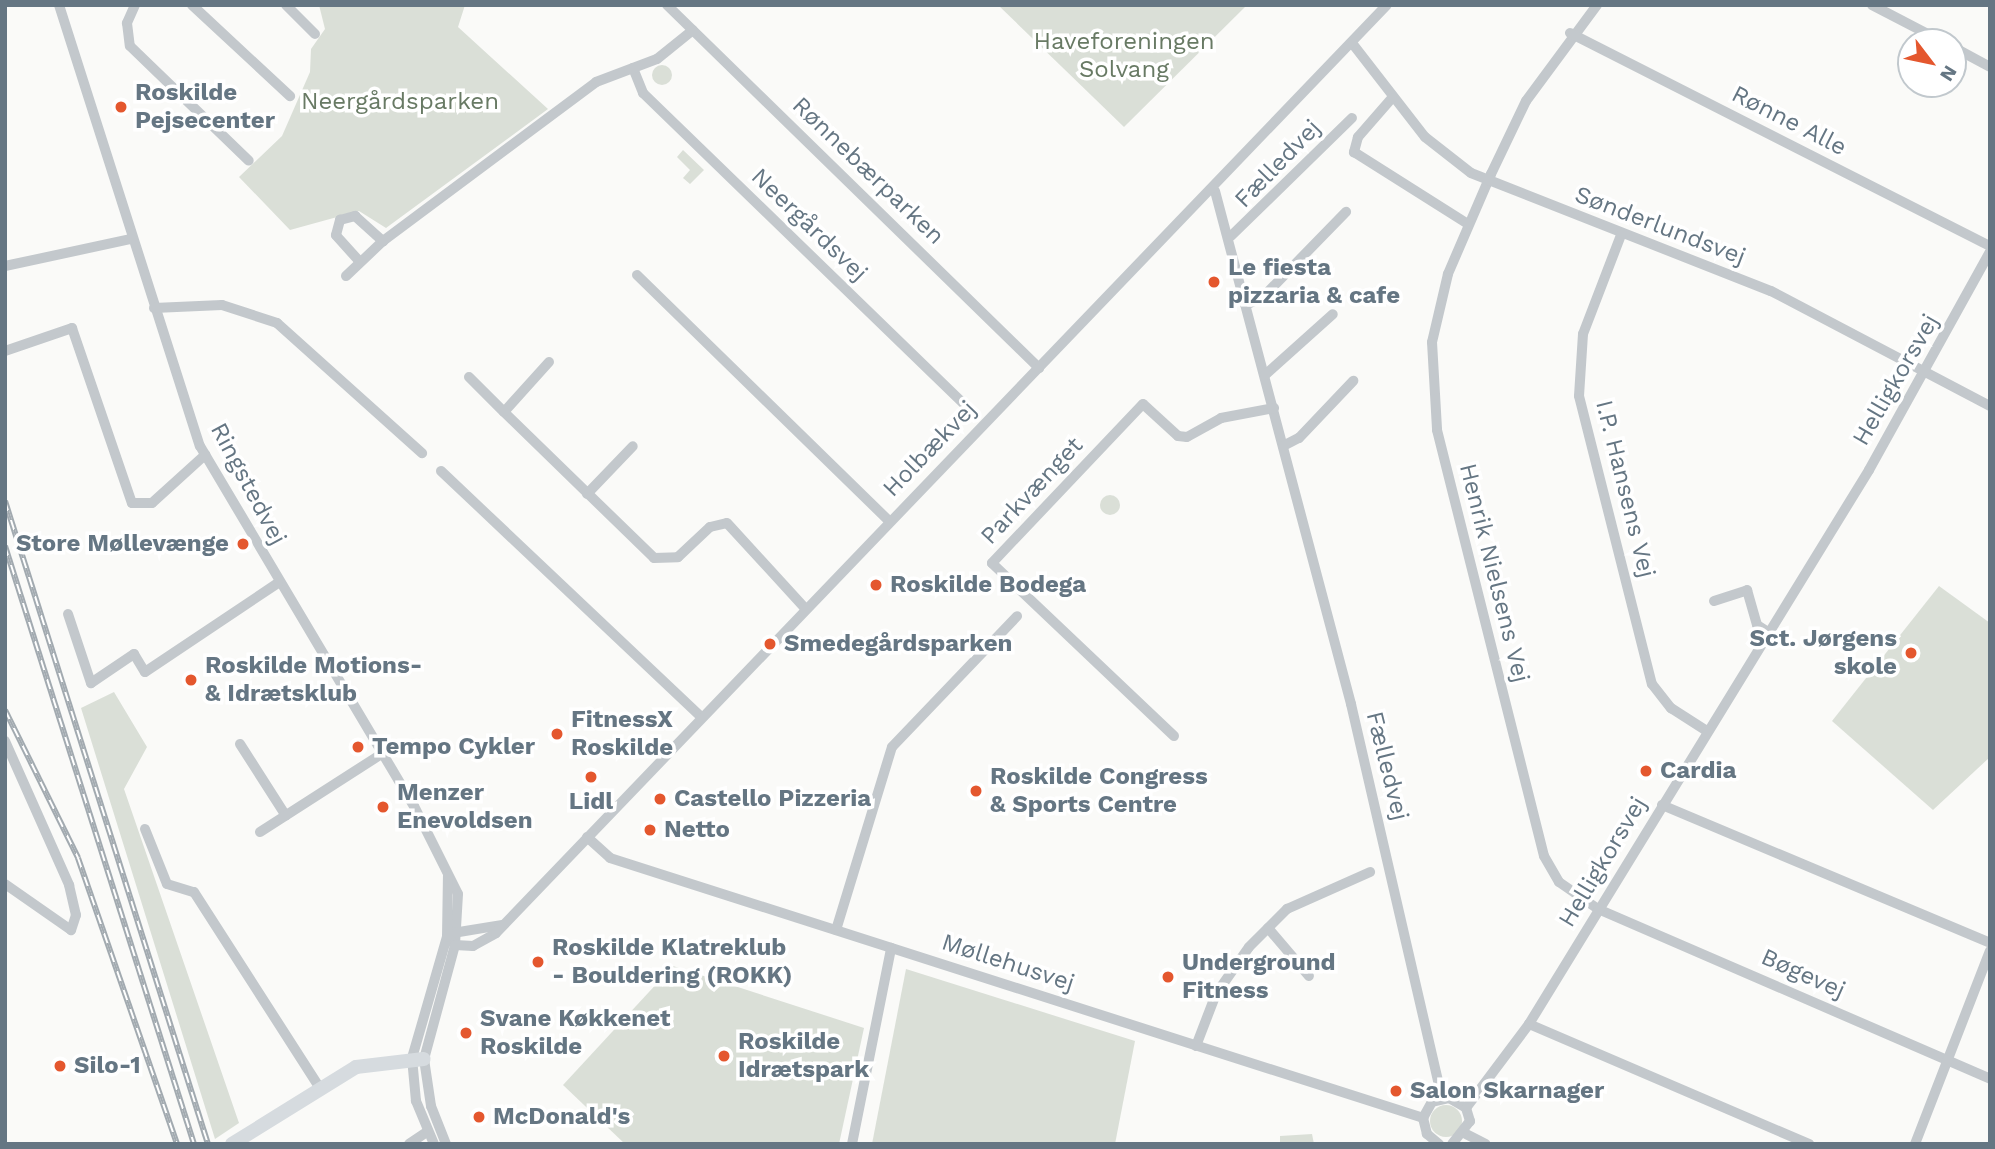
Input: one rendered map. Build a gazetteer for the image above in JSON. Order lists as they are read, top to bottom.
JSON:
{
  "streets": {
    "street": [
      "Rønne Alle",
      "Fælledvej",
      "Rønnebærparken",
      "Neergårdsvej",
      "Sønderlundsvej",
      "Helligkorsvej",
      "Holbækvej",
      "Ringstedvej",
      "I.P. Hansens Vej",
      "Parkvænget",
      "Henrik Nielsens Vej",
      "Møllehusvej",
      "Bøgevej"
    ]
  },
  "crossings": [
    ["Rønne Alle", "Henrik Nielsens Vej"],
    ["Fælledvej", "Holbækvej"],
    ["Fælledvej", "Parkvænget"],
    ["Rønnebærparken", "Holbækvej"],
    ["Sønderlundsvej", "Helligkorsvej"],
    ["Sønderlundsvej", "Holbækvej"],
    ["Sønderlundsvej", "I.P. Hansens Vej"],
    ["Sønderlundsvej", "Henrik Nielsens Vej"],
    ["Helligkorsvej", "I.P. Hansens Vej"],
    ["Helligkorsvej", "Henrik Nielsens Vej"],
    ["Helligkorsvej", "Bøgevej"],
    ["Holbækvej", "Møllehusvej"],
    ["Henrik Nielsens Vej", "Bøgevej"]
  ],
  "parks": ["Haveforeningen Solvang", "Neergårdsparken"],
  "places": [
    "Roskilde Pejsecenter",
    "Le fiesta pizzaria & cafe",
    "Store Møllevænge",
    "Roskilde Bodega",
    "Smedegårdsparken",
    "Sct. Jørgens skole",
    "Roskilde Motions- & Idrætsklub",
    "FitnessX Roskilde",
    "Tempo Cykler",
    "Cardia",
    "Lidl",
    "Roskilde Congress & Sports Centre",
    "Castello Pizzeria",
    "Menzer Enevoldsen",
    "Netto",
    "Roskilde Klatreklub - Bouldering (ROKK)",
    "Underground Fitness",
    "Svane Køkkenet Roskilde",
    "Roskilde Idrætspark",
    "Silo-1",
    "Salon Skarnager",
    "McDonald's"
  ],
  "north": "bottom right"
}
